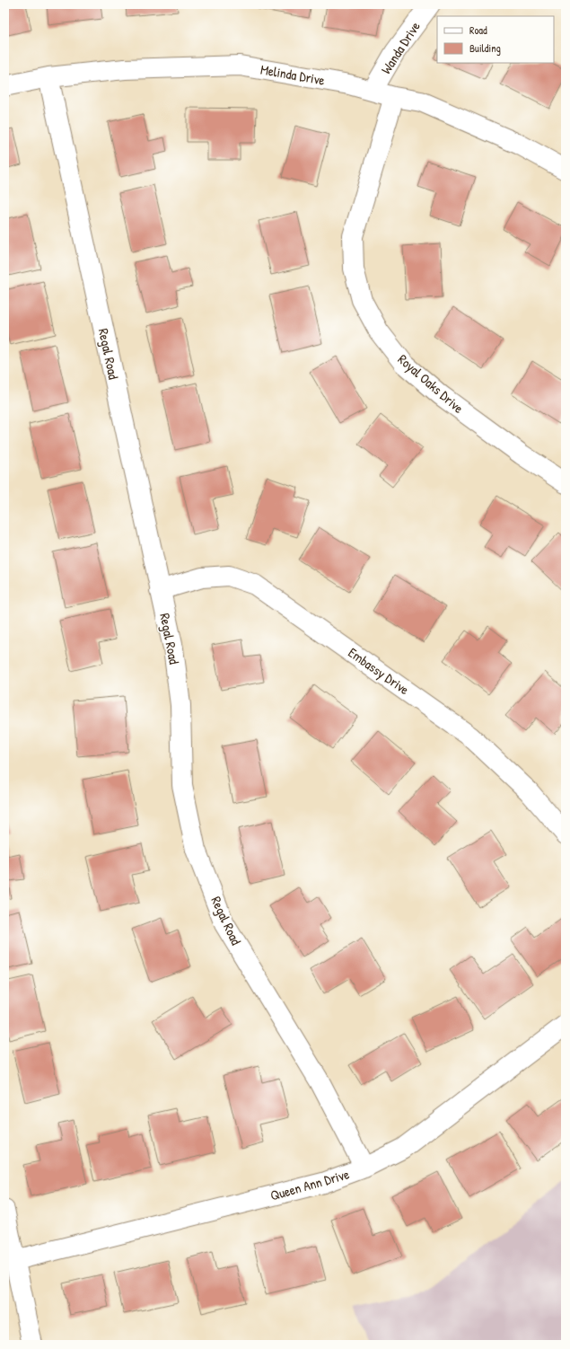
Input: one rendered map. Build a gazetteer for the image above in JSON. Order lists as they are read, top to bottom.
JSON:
{
  "streets": {
    "street": [
      "Wanda Drive",
      "Melinda Drive",
      "Regal Road",
      "Royal Oaks Drive",
      "Embassy Drive",
      "Queen Ann Drive"
    ]
  },
  "crossings": [
    ["Wanda Drive", "Melinda Drive"],
    ["Melinda Drive", "Regal Road"],
    ["Melinda Drive", "Royal Oaks Drive"],
    ["Regal Road", "Embassy Drive"],
    ["Regal Road", "Queen Ann Drive"]
  ],
  "legend": ["Road", "Building"]
}
